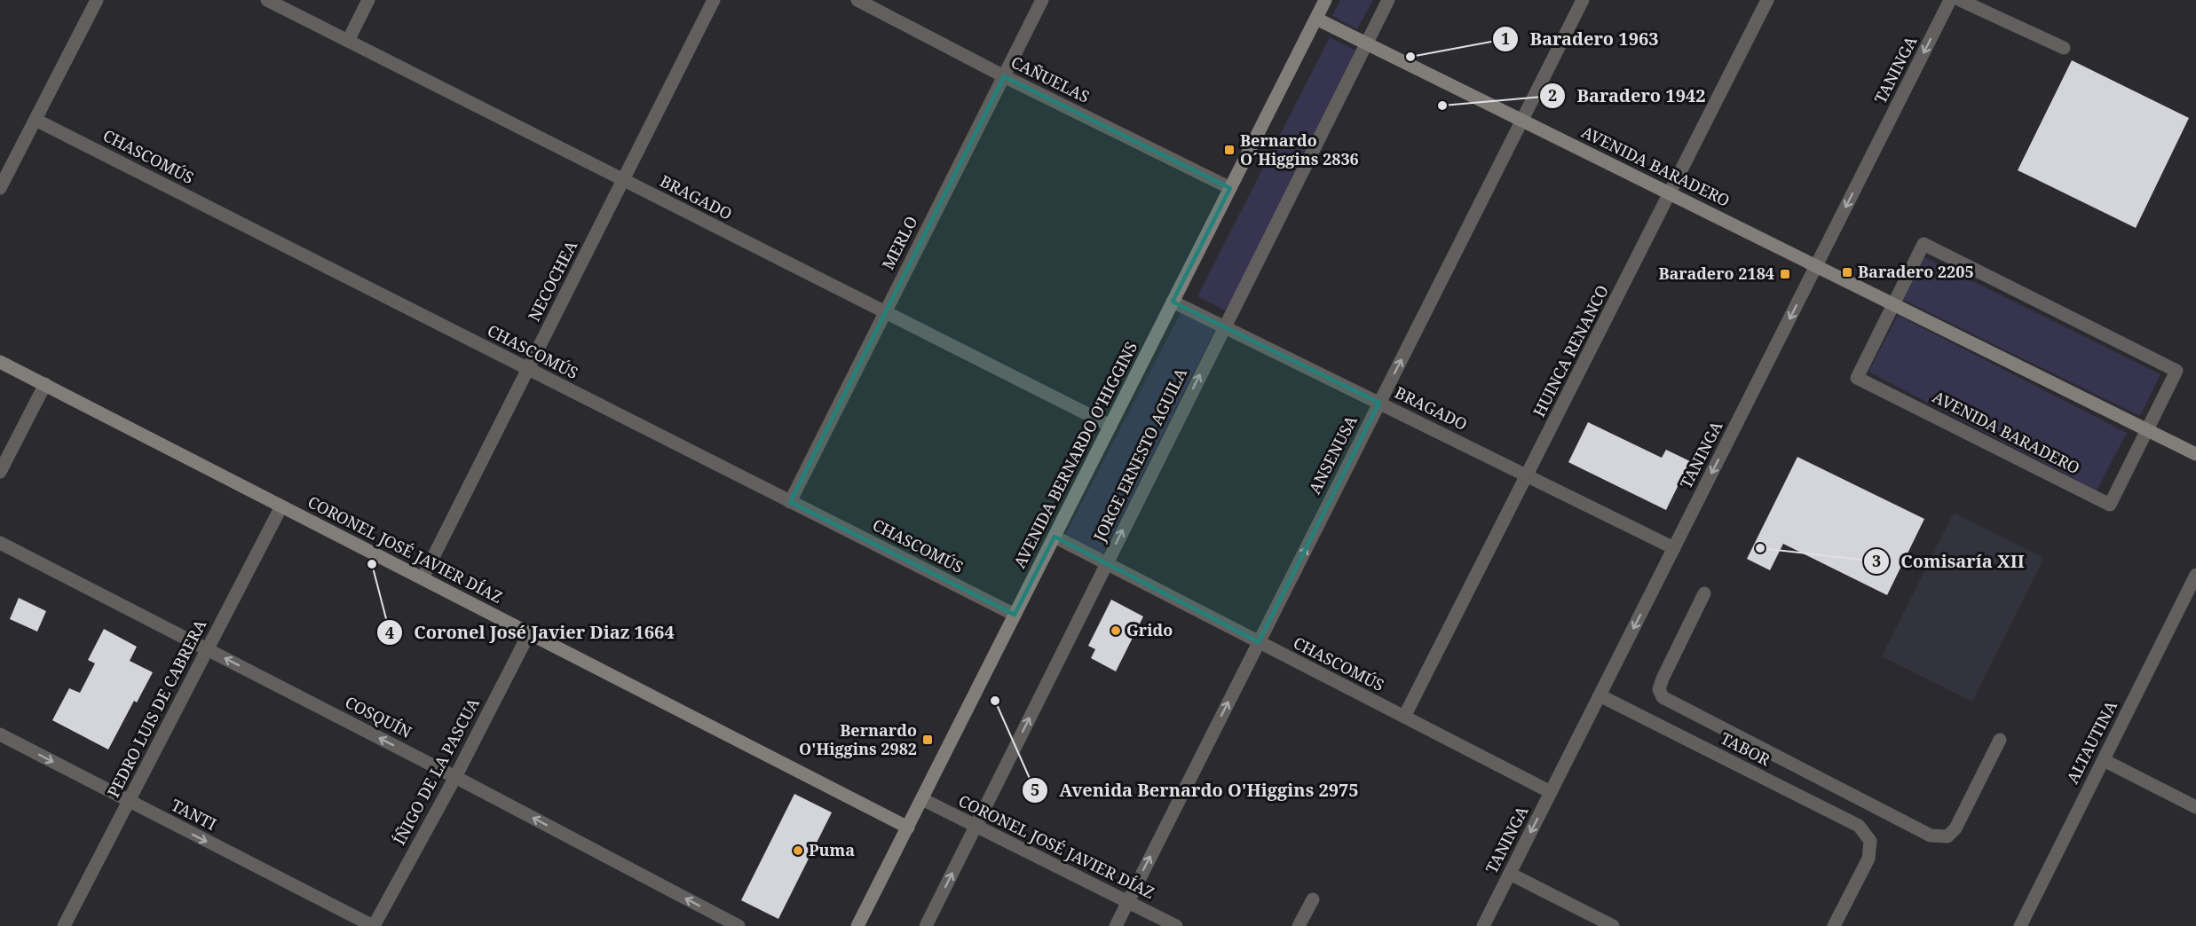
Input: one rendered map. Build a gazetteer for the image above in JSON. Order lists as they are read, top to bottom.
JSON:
{
  "streets": {
    "main road": ["AVENIDA BARADERO", "AVENIDA BERNARDO O'HIGGINS", "CORONEL JOSÉ JAVIER DÍAZ"],
    "street": [
      "TANINGA",
      "CAÑUELAS",
      "CHASCOMÚS",
      "BRAGADO",
      "MERLO",
      "NECOCHEA",
      "HUINCA RENANCO",
      "JORGE ERNESTO AGUILA",
      "ANSENUSA",
      "PEDRO LUIS DE CABRERA",
      "COSQUÍN",
      "ALTAUTINA",
      "TABOR",
      "ÍÑIGO DE LA PASCUA",
      "TANTI"
    ]
  },
  "crossings": [
    ["TANINGA", "CHASCOMÚS"],
    ["TANINGA", "AVENIDA BARADERO"],
    ["TANINGA", "BRAGADO"],
    ["TANINGA", "TABOR"],
    ["CAÑUELAS", "MERLO"],
    ["CAÑUELAS", "AVENIDA BERNARDO O'HIGGINS"],
    ["CHASCOMÚS", "MERLO"],
    ["CHASCOMÚS", "NECOCHEA"],
    ["CHASCOMÚS", "HUINCA RENANCO"],
    ["CHASCOMÚS", "AVENIDA BERNARDO O'HIGGINS"],
    ["CHASCOMÚS", "JORGE ERNESTO AGUILA"],
    ["CHASCOMÚS", "ANSENUSA"],
    ["AVENIDA BARADERO", "HUINCA RENANCO"],
    ["AVENIDA BARADERO", "AVENIDA BERNARDO O'HIGGINS"],
    ["AVENIDA BARADERO", "JORGE ERNESTO AGUILA"],
    ["AVENIDA BARADERO", "ANSENUSA"],
    ["BRAGADO", "MERLO"],
    ["BRAGADO", "NECOCHEA"],
    ["BRAGADO", "HUINCA RENANCO"],
    ["BRAGADO", "AVENIDA BERNARDO O'HIGGINS"],
    ["BRAGADO", "JORGE ERNESTO AGUILA"],
    ["BRAGADO", "ANSENUSA"],
    ["NECOCHEA", "CORONEL JOSÉ JAVIER DÍAZ"],
    ["AVENIDA BERNARDO O'HIGGINS", "CORONEL JOSÉ JAVIER DÍAZ"],
    ["JORGE ERNESTO AGUILA", "CORONEL JOSÉ JAVIER DÍAZ"],
    ["ANSENUSA", "CORONEL JOSÉ JAVIER DÍAZ"],
    ["CORONEL JOSÉ JAVIER DÍAZ", "PEDRO LUIS DE CABRERA"],
    ["CORONEL JOSÉ JAVIER DÍAZ", "ÍÑIGO DE LA PASCUA"],
    ["PEDRO LUIS DE CABRERA", "COSQUÍN"],
    ["PEDRO LUIS DE CABRERA", "TANTI"],
    ["COSQUÍN", "ÍÑIGO DE LA PASCUA"],
    ["ÍÑIGO DE LA PASCUA", "TANTI"]
  ],
  "one_way": [
    "TANINGA",
    "JORGE ERNESTO AGUILA",
    "ANSENUSA",
    "COSQUÍN",
    "TANTI"
  ],
  "places": {
    "other": [
      "Baradero 1963",
      "Baradero 1942",
      "Comisaría XII",
      "Coronel José Javier Diaz 1664",
      "Grido",
      "Avenida Bernardo O'Higgins 2975",
      "Puma"
    ],
    "transit": [
      "Bernardo O´Higgins 2836",
      "Baradero 2205",
      "Baradero 2184",
      "Bernardo O'Higgins 2982"
    ]
  }
}
